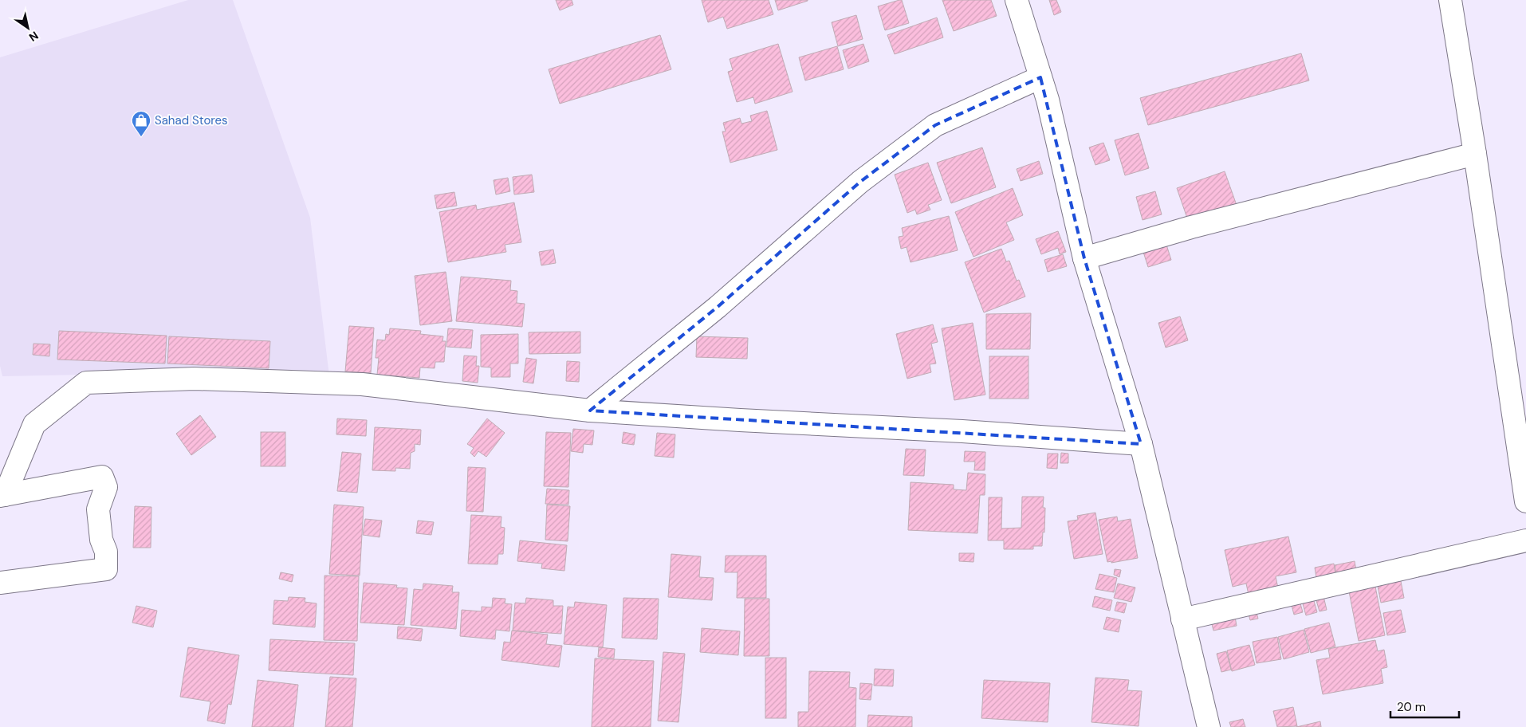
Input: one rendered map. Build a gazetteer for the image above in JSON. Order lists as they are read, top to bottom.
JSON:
{
  "places": {
    "shop": ["Sahad Stores"]
  },
  "scale_bar": "20 m",
  "north": "bottom right"
}
